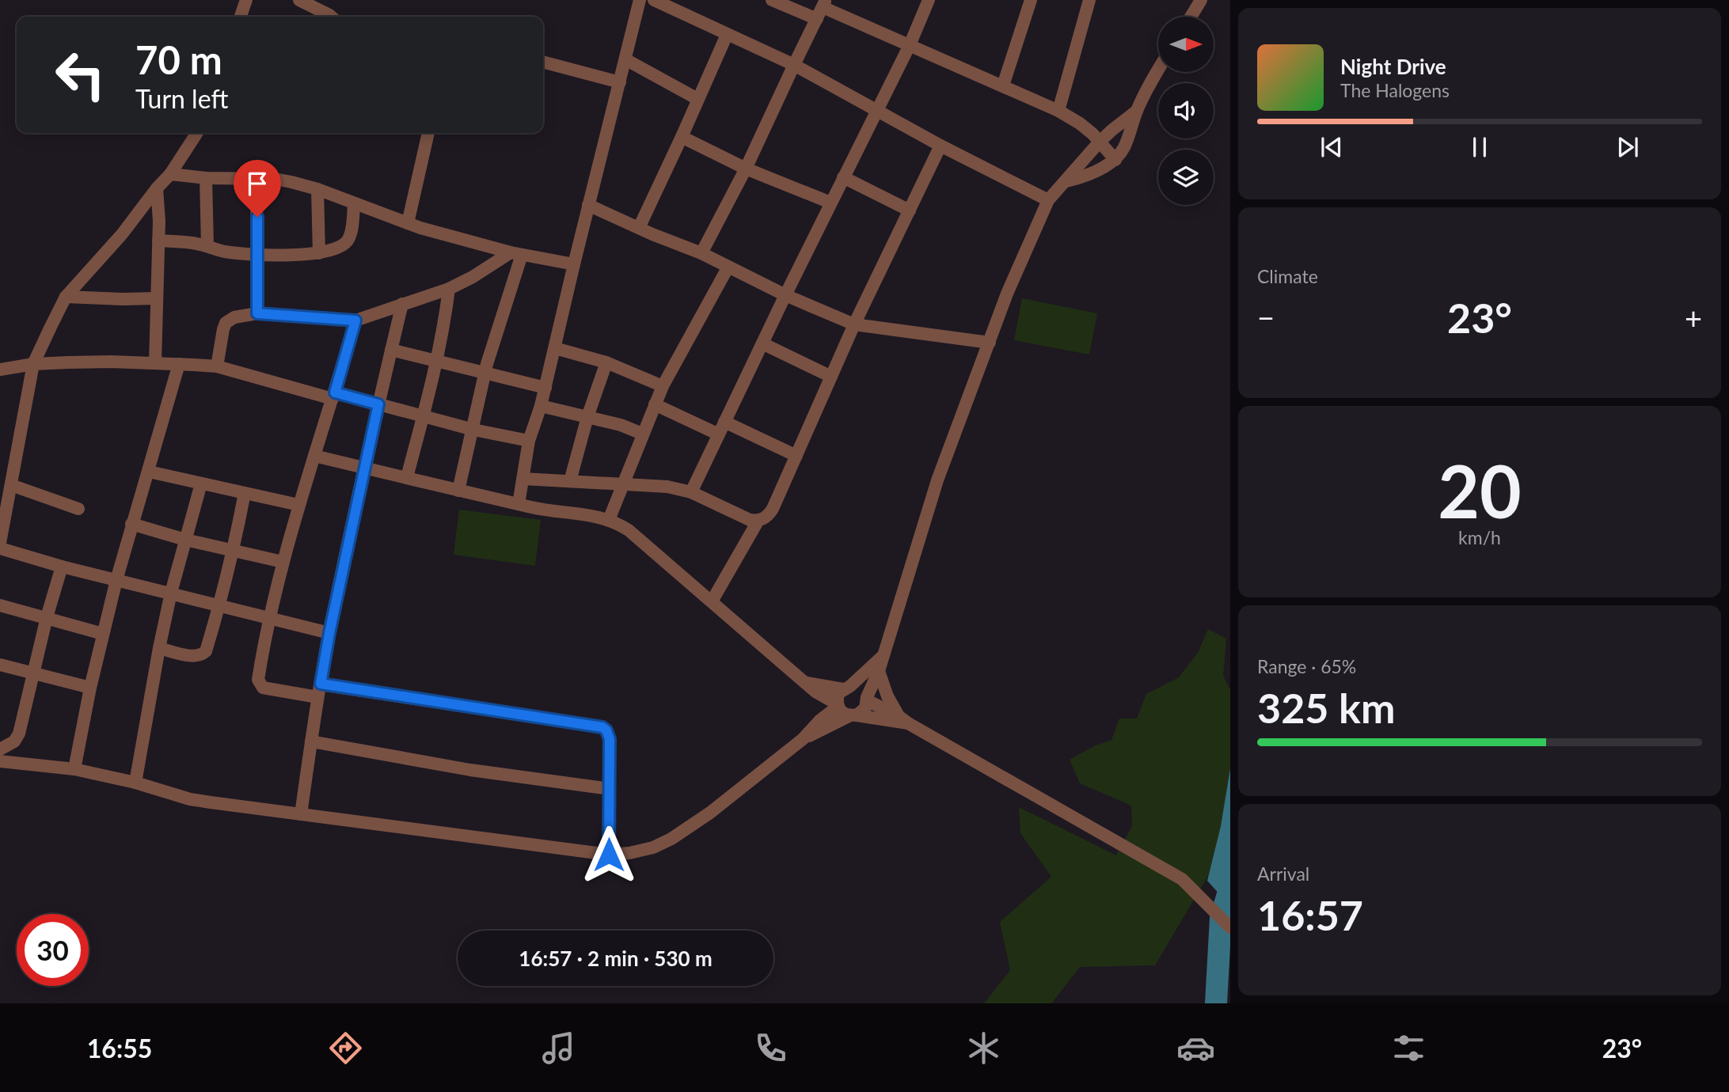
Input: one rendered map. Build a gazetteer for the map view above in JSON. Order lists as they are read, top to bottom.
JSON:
{
  "north": "right",
  "page": {
    "turn": ["70 m", "Turn left"],
    "song": ["Night Drive", "The Halogens"],
    "tile": [
      "Climate",
      ["20", "km/h"],
      ["Range · 65%", "325 km"],
      ["Arrival", "16:57"]
    ],
    "heat": ["−", "23°", "+"],
    "limit": "30",
    "trip": "16:57 · 2 min · 530 m",
    "tabs": ["16:55", "23°"]
  }
}
